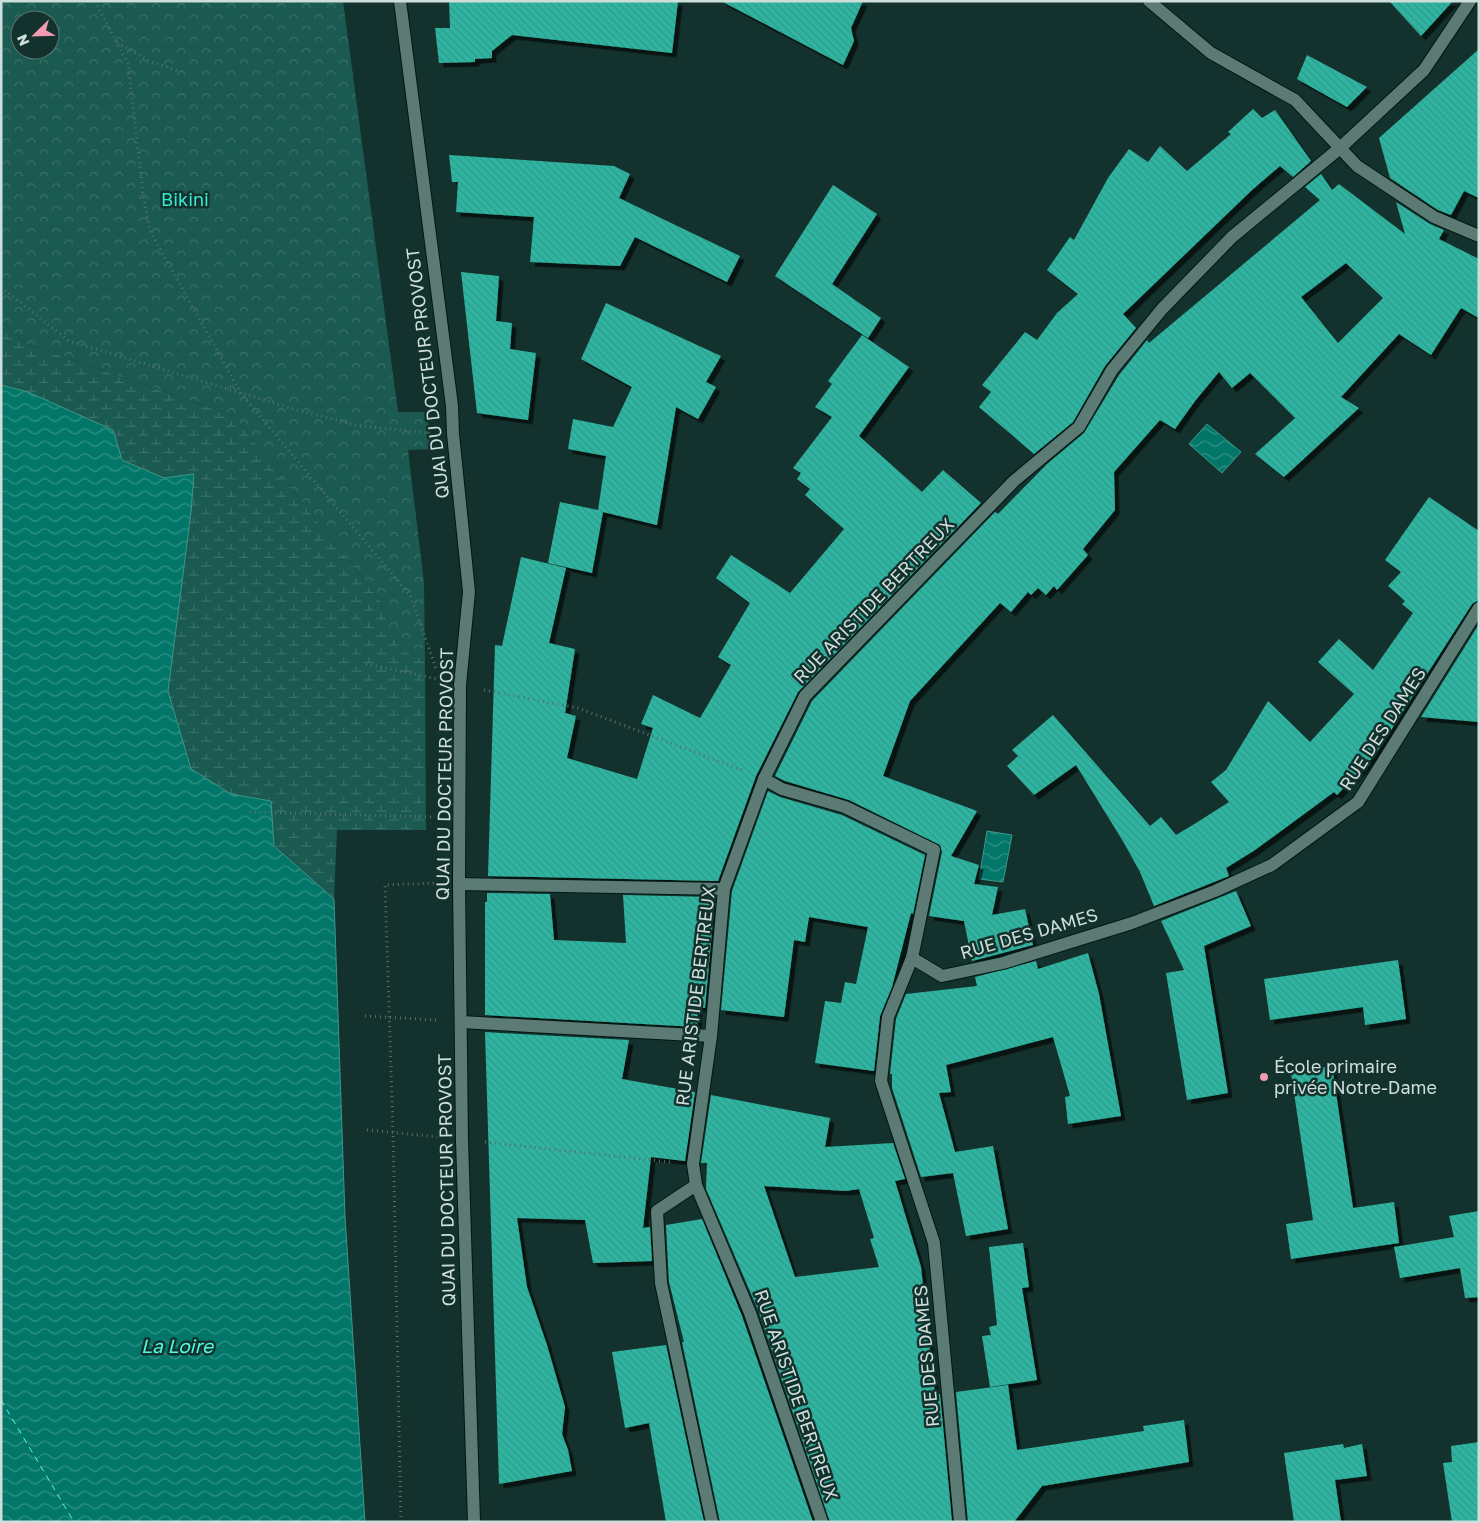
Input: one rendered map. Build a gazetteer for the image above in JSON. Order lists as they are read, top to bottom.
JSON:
{
  "streets": {
    "street": ["QUAI DU DOCTEUR PROVOST", "RUE ARISTIDE BERTREUX", "RUE DES DAMES"]
  },
  "water": ["La Loire"],
  "parks": ["Bikini"],
  "places": ["École primaire privée Notre-Dame"],
  "north": "bottom left"
}
